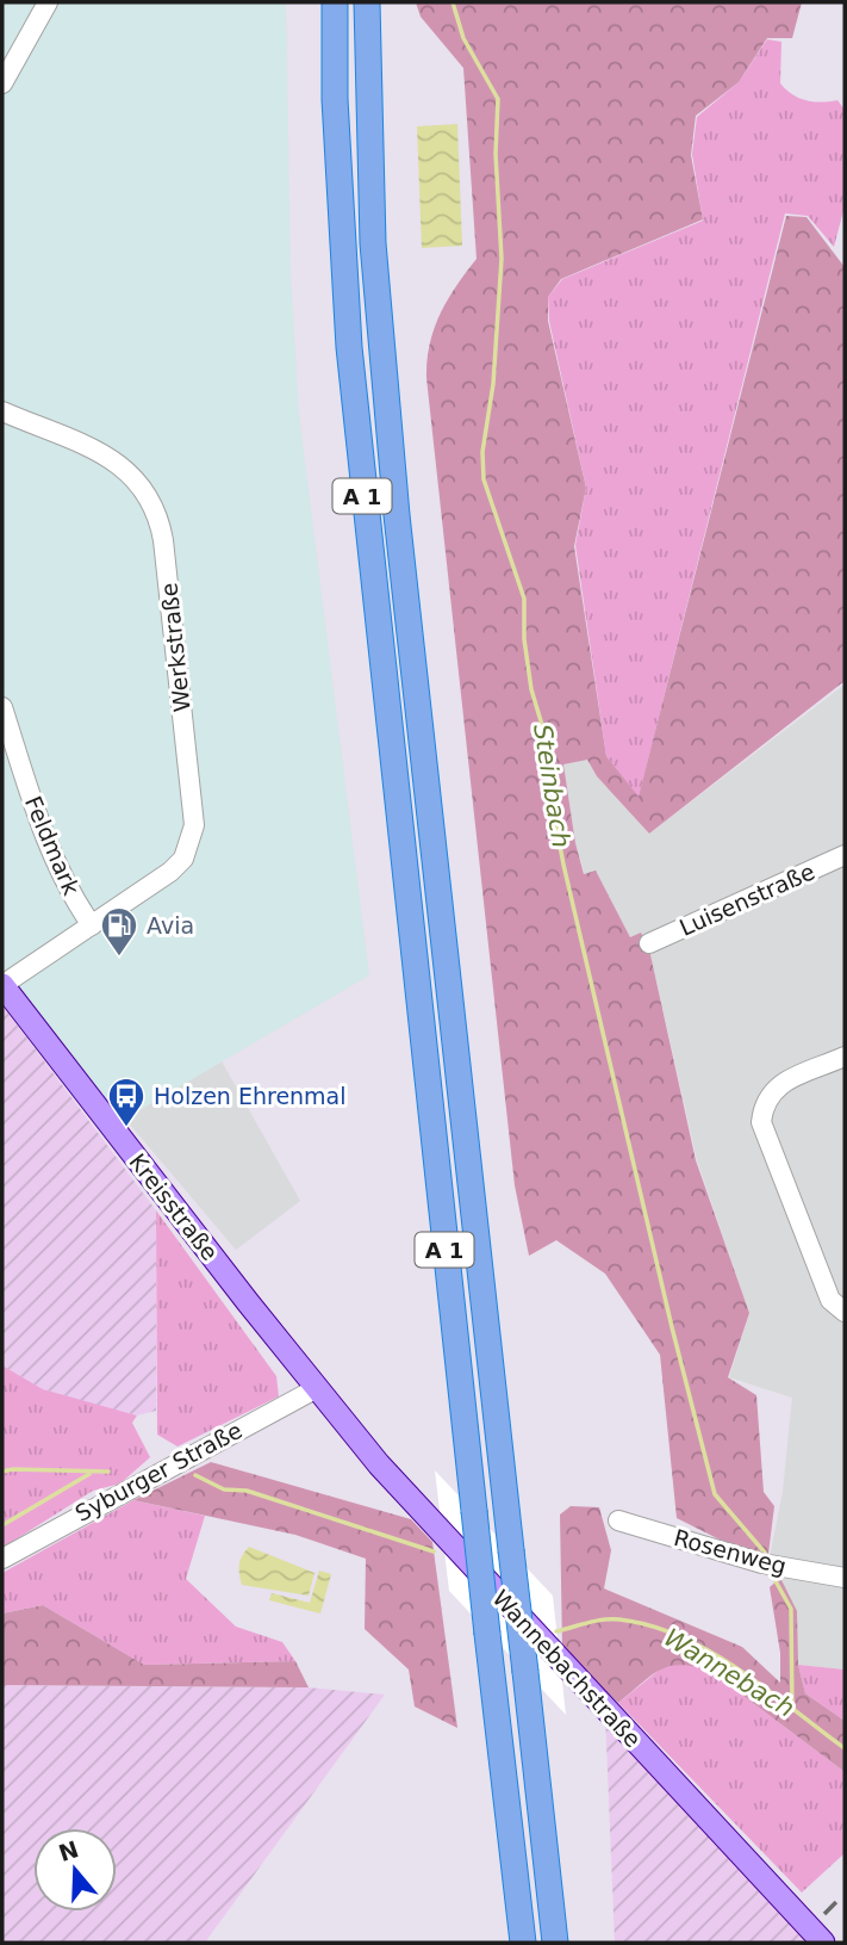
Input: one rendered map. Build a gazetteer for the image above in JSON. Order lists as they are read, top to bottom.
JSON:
{
  "streets": {
    "highway": ["A 1"],
    "main road": ["Kreisstraße", "Wannebachstraße"],
    "street": [
      "Werkstraße",
      "Feldmark",
      "Luisenstraße",
      "Syburger Straße",
      "Rosenweg"
    ]
  },
  "crossings": [
    ["Werkstraße", "Feldmark"],
    ["Kreisstraße", "Syburger Straße"],
    ["Kreisstraße", "Wannebachstraße"],
    ["Syburger Straße", "Wannebachstraße"]
  ],
  "water": ["Steinbach", "Wannebach"],
  "places": {
    "fuel station": ["Avia"],
    "bus stop": ["Holzen Ehrenmal"]
  },
  "north": "top"
}
